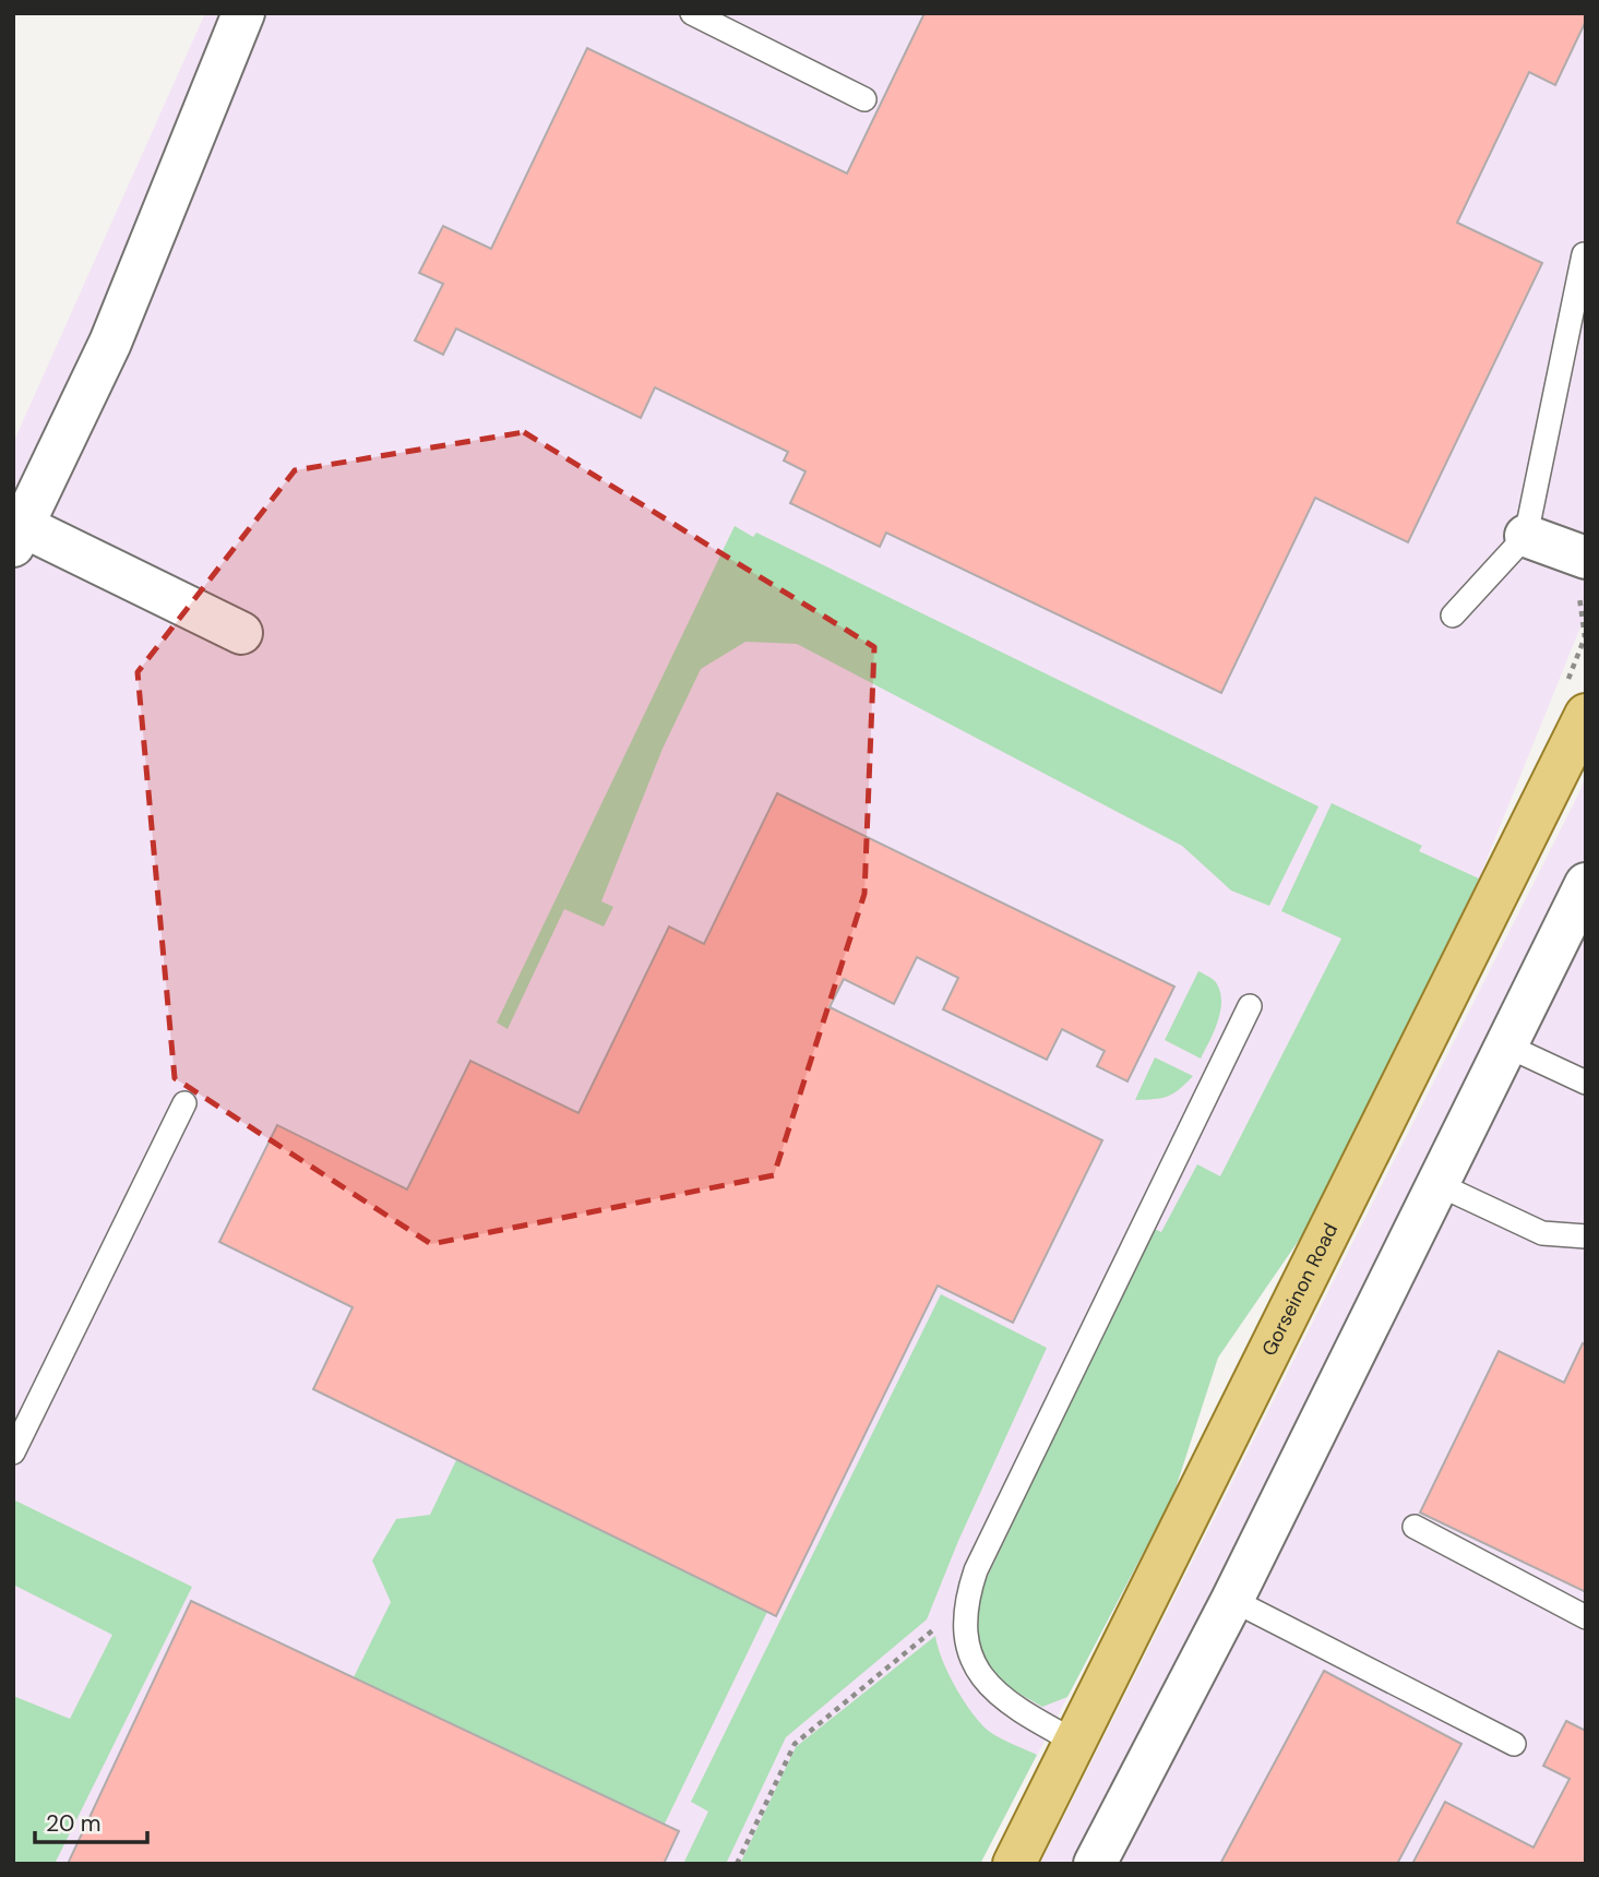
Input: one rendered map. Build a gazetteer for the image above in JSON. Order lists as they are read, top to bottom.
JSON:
{
  "streets": {
    "main road": ["Gorseinon Road"]
  },
  "scale_bar": "20 m"
}
